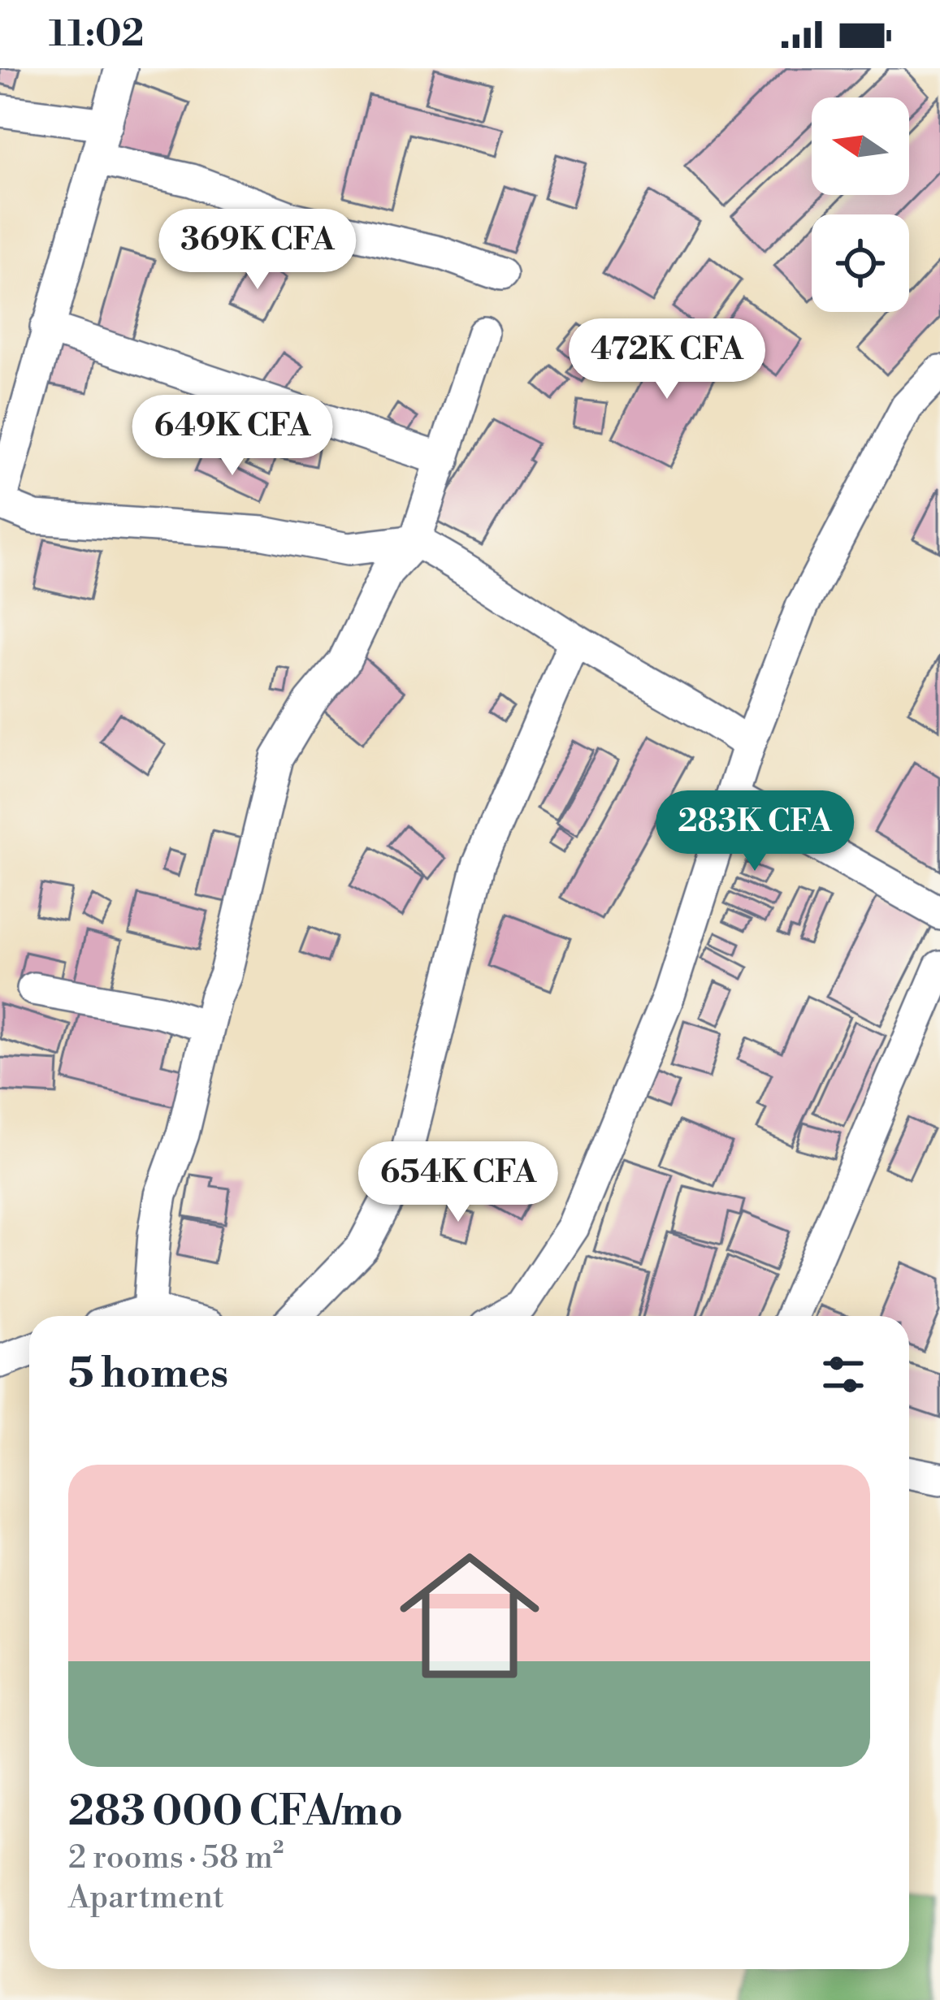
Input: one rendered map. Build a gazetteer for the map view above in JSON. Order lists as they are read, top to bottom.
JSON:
{
  "north": "left",
  "page": {
    "status": "11:02",
    "price": [
      "369K CFA",
      "472K CFA",
      "649K CFA",
      "283K CFA",
      "654K CFA"
    ],
    "heading": "5 homes",
    "list": [
      {
        "name": "283 000 CFA/mo",
        "note": "2 rooms · 58 m² · Apartment"
      }
    ]
  }
}
